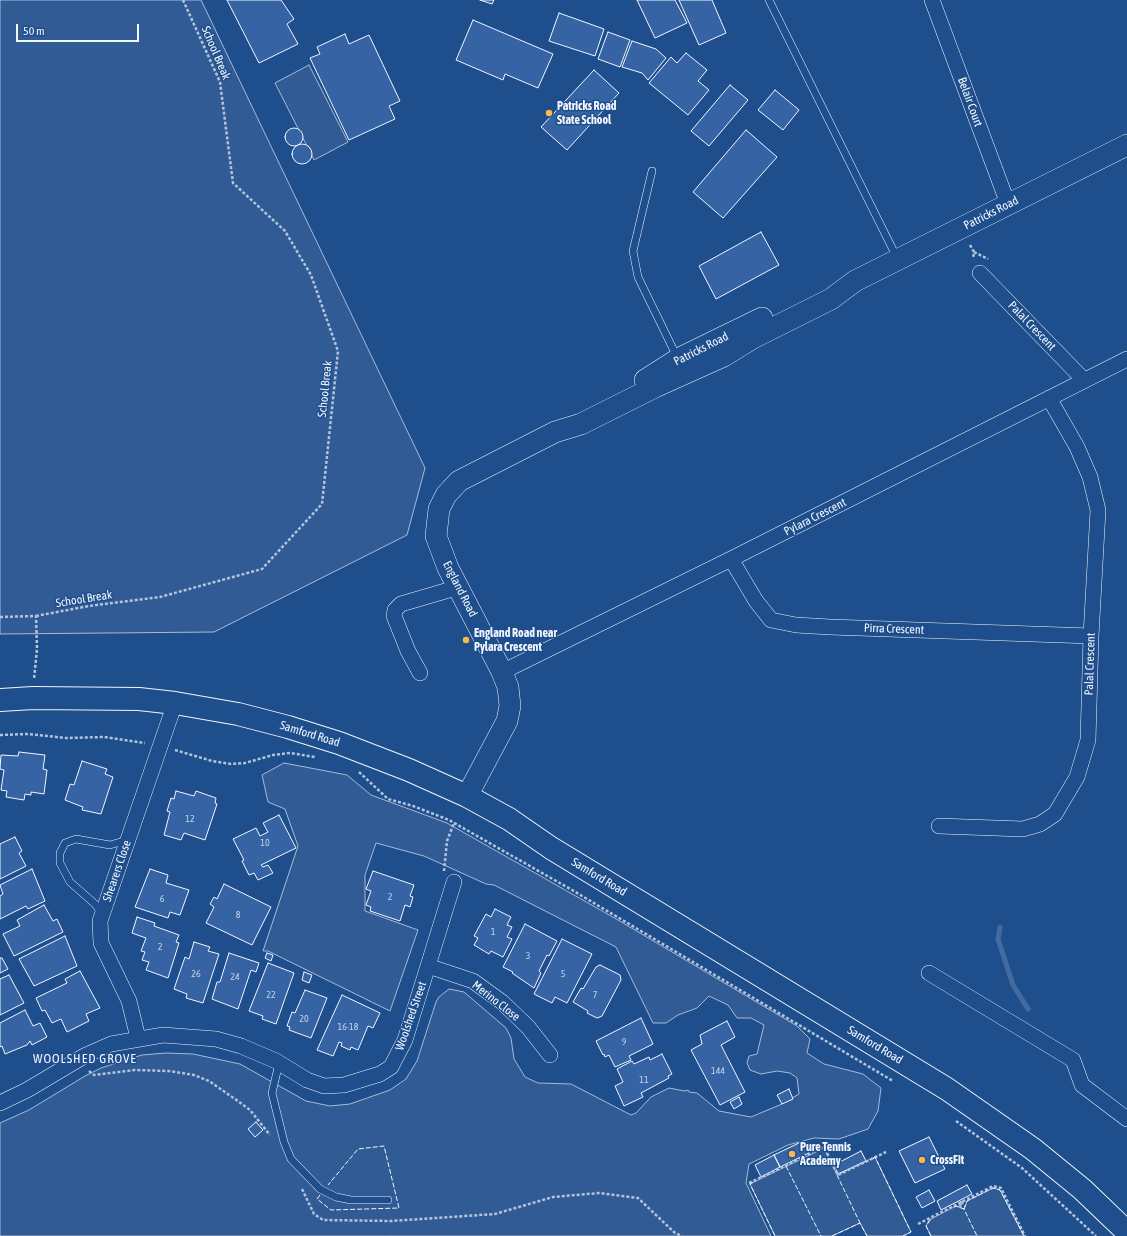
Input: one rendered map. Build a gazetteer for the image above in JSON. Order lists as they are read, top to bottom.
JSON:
{
  "streets": {
    "main road": ["Patricks Road", "England Road", "Samford Road"],
    "street": [
      "Belair Court",
      "Palal Crescent",
      "Pylara Crescent",
      "Pirra Crescent",
      "Shearers Close",
      "Merino Close",
      "Woolshed Street"
    ],
    "path": ["School Break"]
  },
  "crossings": [
    ["Belair Court", "Patricks Road"],
    ["Patricks Road", "England Road"],
    ["Palal Crescent", "Pylara Crescent"],
    ["Palal Crescent", "Pirra Crescent"],
    ["Pylara Crescent", "England Road"],
    ["Pylara Crescent", "Pirra Crescent"],
    ["England Road", "Samford Road"],
    ["Samford Road", "Shearers Close"],
    ["Shearers Close", "Woolshed Street"],
    ["Merino Close", "Woolshed Street"]
  ],
  "districts": ["WOOLSHED GROVE"],
  "places": [
    "Patricks Road State School",
    "England Road near Pylara Crescent",
    "Pure Tennis Academy",
    "CrossFit"
  ],
  "house_numbers": [
    "12",
    "10",
    "2",
    "6",
    "8",
    "1",
    "2",
    "3",
    "26",
    "5",
    "24",
    "22",
    "7",
    "20",
    "16-18",
    "9",
    "144",
    "11"
  ],
  "scale_bar": "50 m"
}
